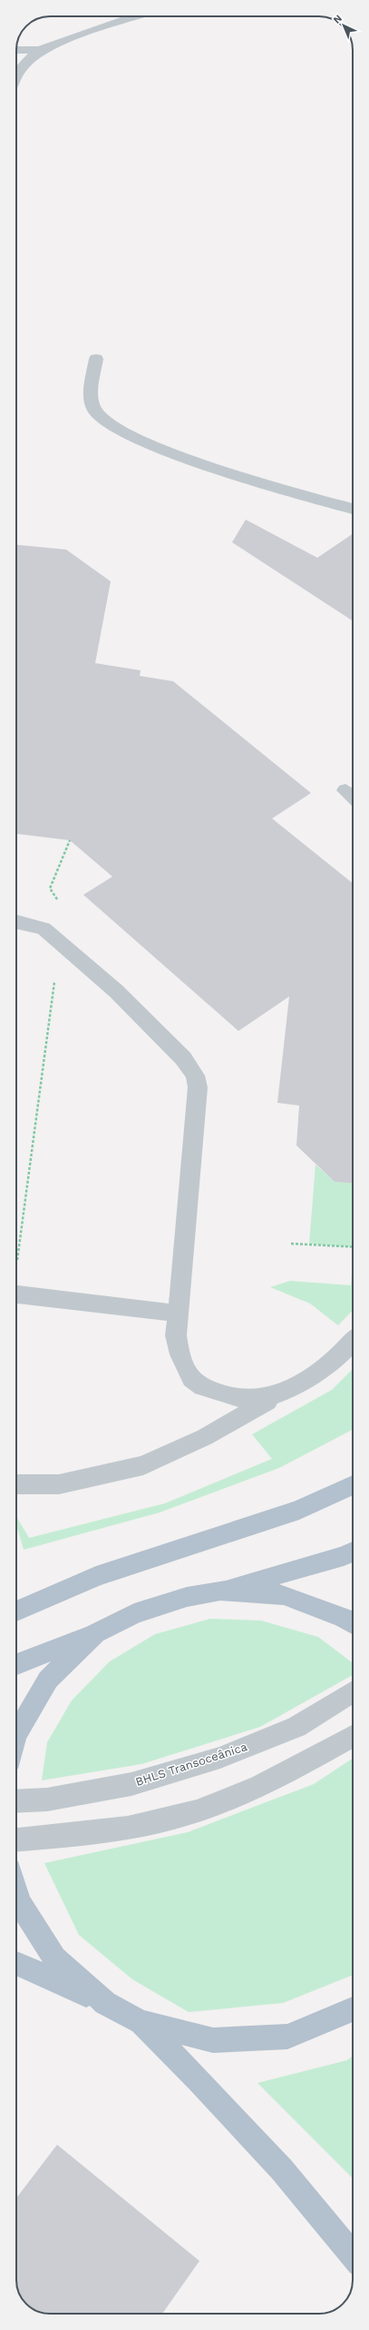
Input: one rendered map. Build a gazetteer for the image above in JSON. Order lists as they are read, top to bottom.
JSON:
{
  "streets": {
    "street": ["BHLS Transoceânica"]
  },
  "north": "top left"
}
